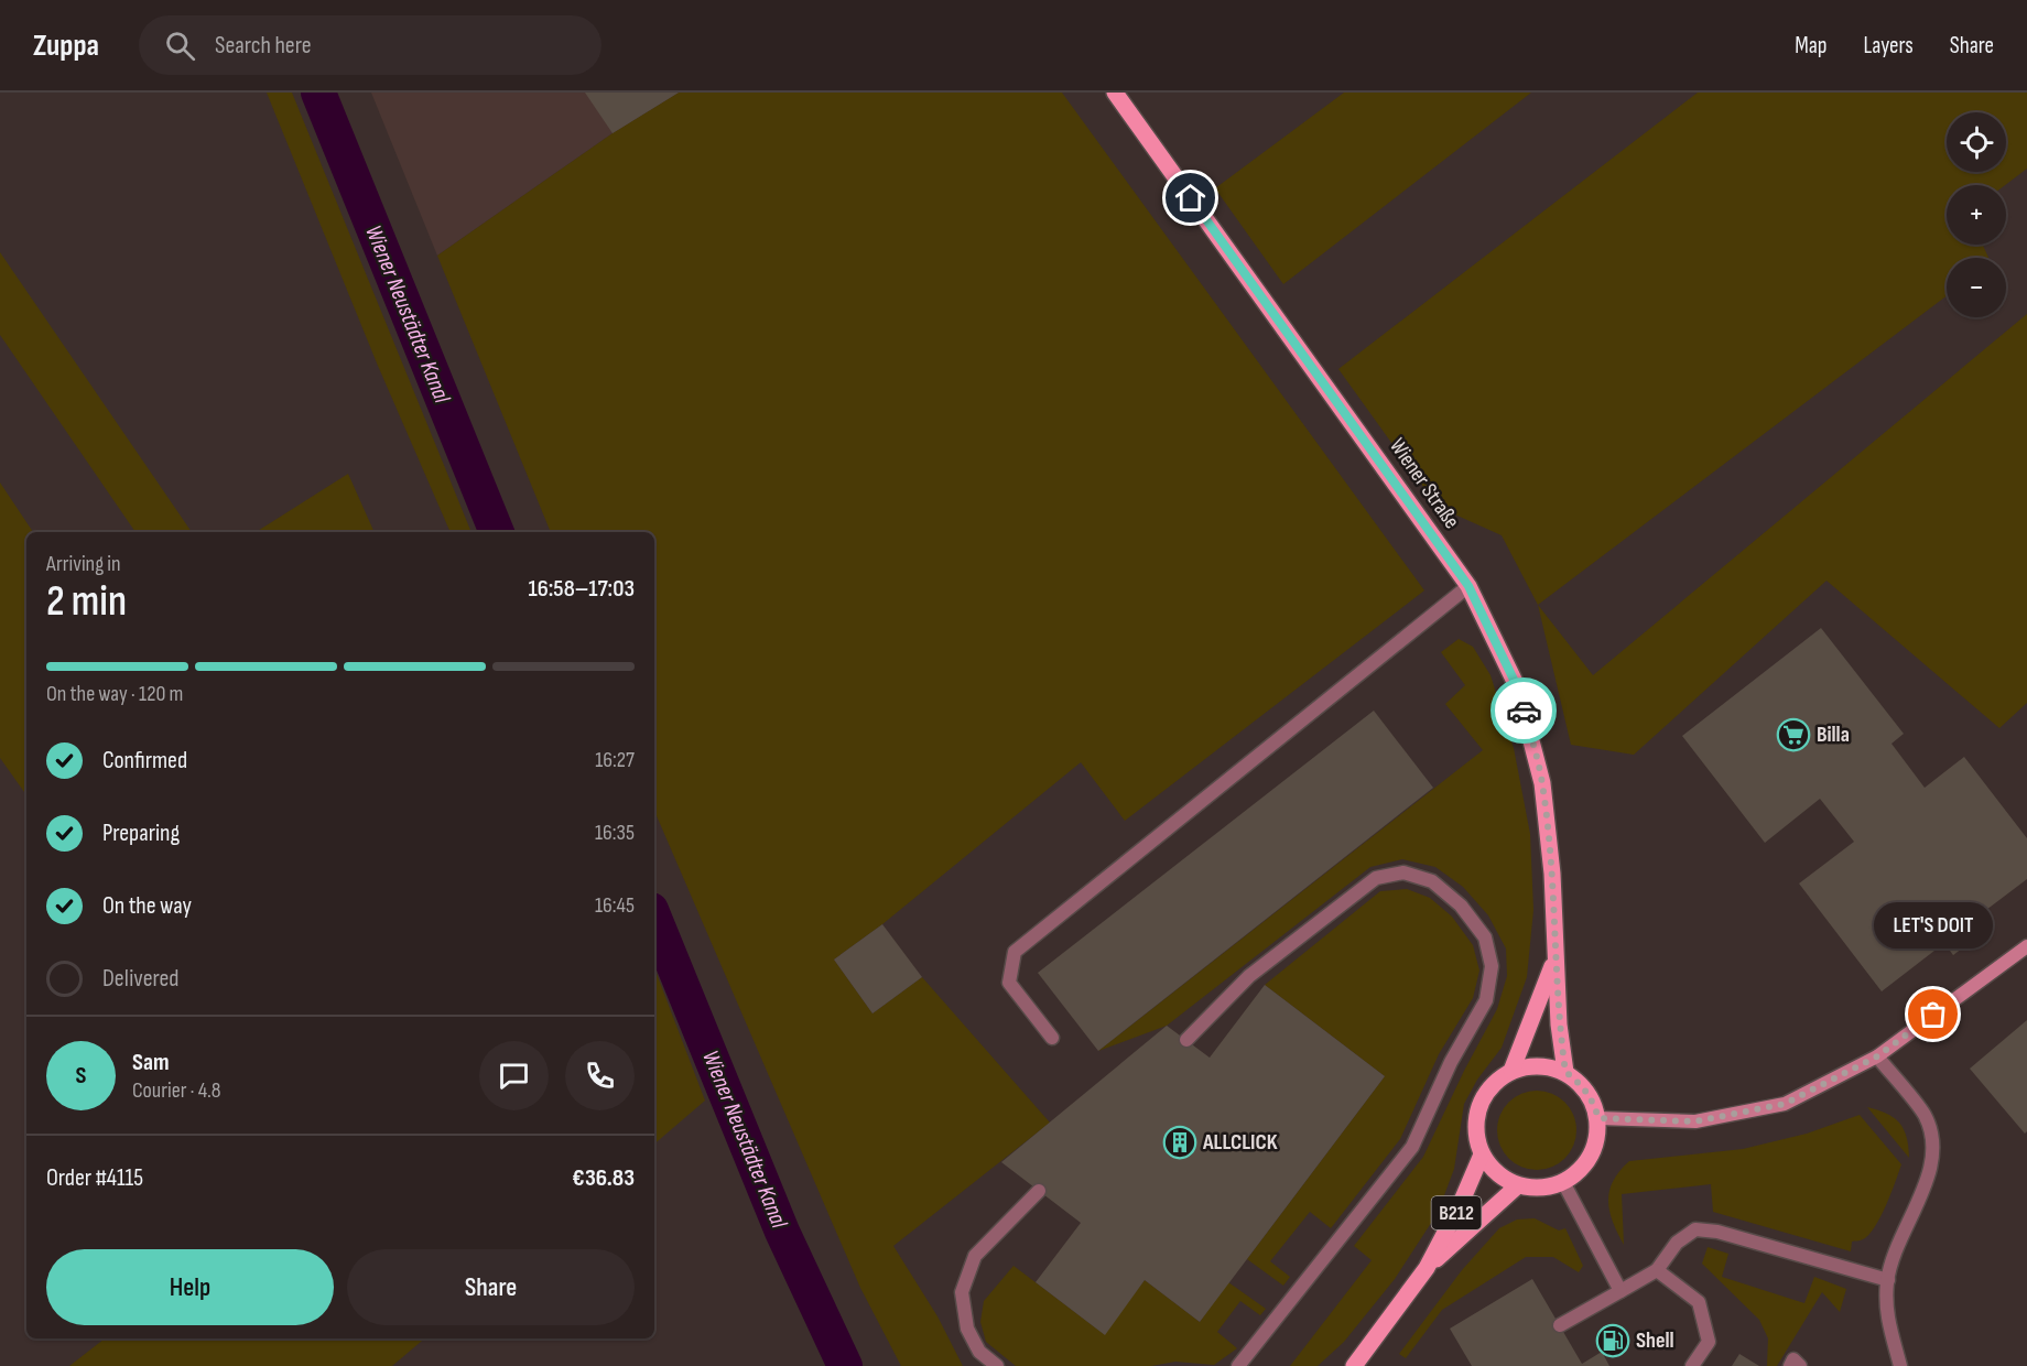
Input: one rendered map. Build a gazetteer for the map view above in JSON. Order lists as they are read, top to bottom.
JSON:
{
  "streets": {
    "main road": ["Wiener Straße", "B212"]
  },
  "crossings": [
    ["Wiener Straße", "B212"]
  ],
  "water": ["Wiener Neustädter Kanal"],
  "places": {
    "supermarket": ["Billa"],
    "other": ["LET'S DOIT"],
    "building": ["ALLCLICK"],
    "fuel station": ["Shell"]
  },
  "page": {
    "header": "Zuppa",
    "search": "Search here",
    "nav": ["Map", "Layers", "Share"],
    "map_buttons": ["+", "−"],
    "heading": ["2 min", "Arriving in", "16:58–17:03"],
    "panel": [
      "Sam",
      "Courier · 4.8",
      "Order #4115",
      "€36.83"
    ],
    "bar": "On the way · 120 m",
    "list": [
      ["Confirmed", "16:27"],
      ["Preparing", "16:35"],
      ["On the way", "16:45"],
      "Delivered"
    ],
    "bubble": "LET'S DOIT",
    "round": "S",
    "buttons": ["Help", "Share"]
  }
}
